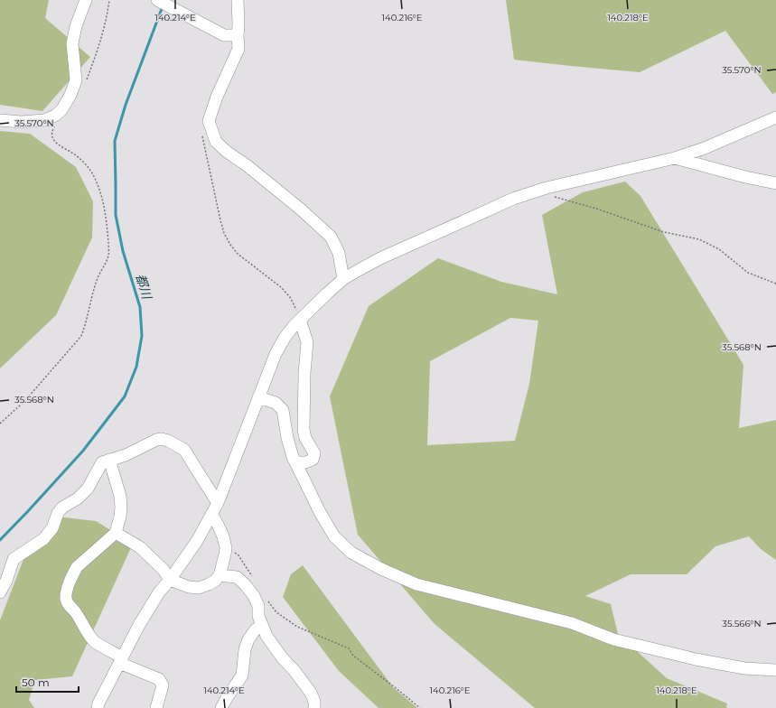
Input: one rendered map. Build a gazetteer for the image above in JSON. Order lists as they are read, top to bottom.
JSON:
{
  "water": ["都川"],
  "scale_bar": "50 m",
  "coordinates": [
    "140.214°E",
    "140.216°E",
    "140.218°E",
    "35.570°N",
    "35.568°N",
    "35.566°N"
  ]
}
